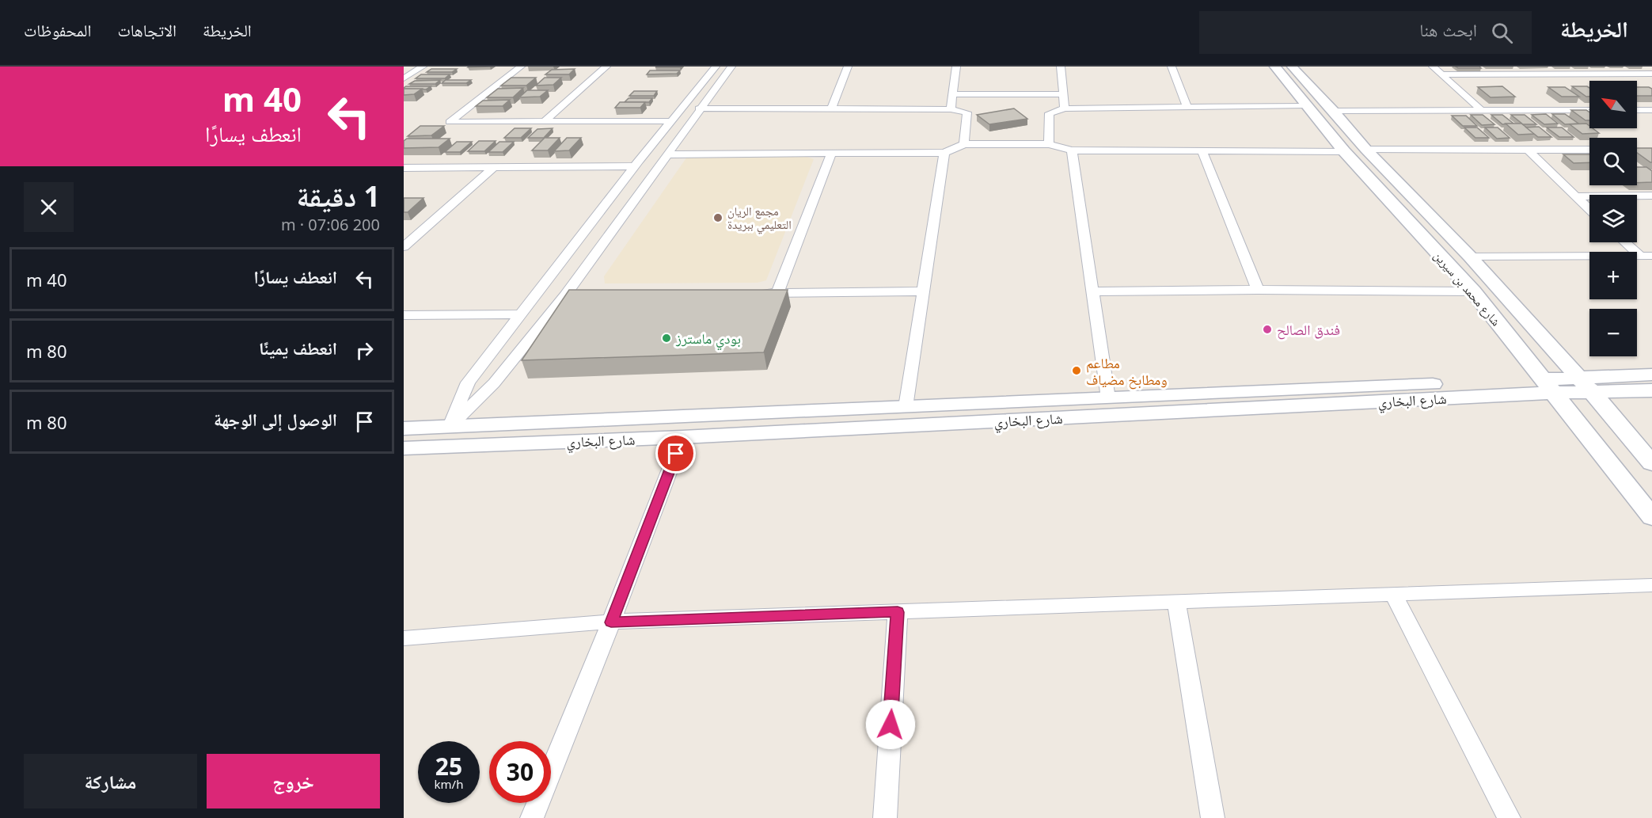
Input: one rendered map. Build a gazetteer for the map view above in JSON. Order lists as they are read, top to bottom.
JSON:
{
  "streets": {
    "street": ["شارع محمد بن سيرين", "شارع البخاري"]
  },
  "crossings": [
    ["شارع محمد بن سيرين", "شارع البخاري"]
  ],
  "places": [
    "مجمع الريان التعليمي ببريدة",
    "فندق الصالح",
    "بودي ماسترز",
    "مطاعم ومطابخ مضياف"
  ],
  "north": "top left",
  "page": {
    "header": "الخريطة",
    "search": "ابحث هنا",
    "nav": ["الخريطة", "الاتجاهات", "المحفوظات"],
    "turn": ["40 m", "انعطف يسارًا"],
    "map_buttons": ["+", "−"],
    "heading": ["1 دقيقة", "200 m · 07:06"],
    "list": [
      {
        "name": "انعطف يسارًا",
        "value": "40 m"
      },
      {
        "name": "انعطف يمينًا",
        "value": "80 m"
      },
      {
        "name": "الوصول إلى الوجهة",
        "value": "80 m"
      }
    ],
    "speed": "25 km/h",
    "limit": "30",
    "buttons": ["خروج", "مشاركة"]
  }
}
